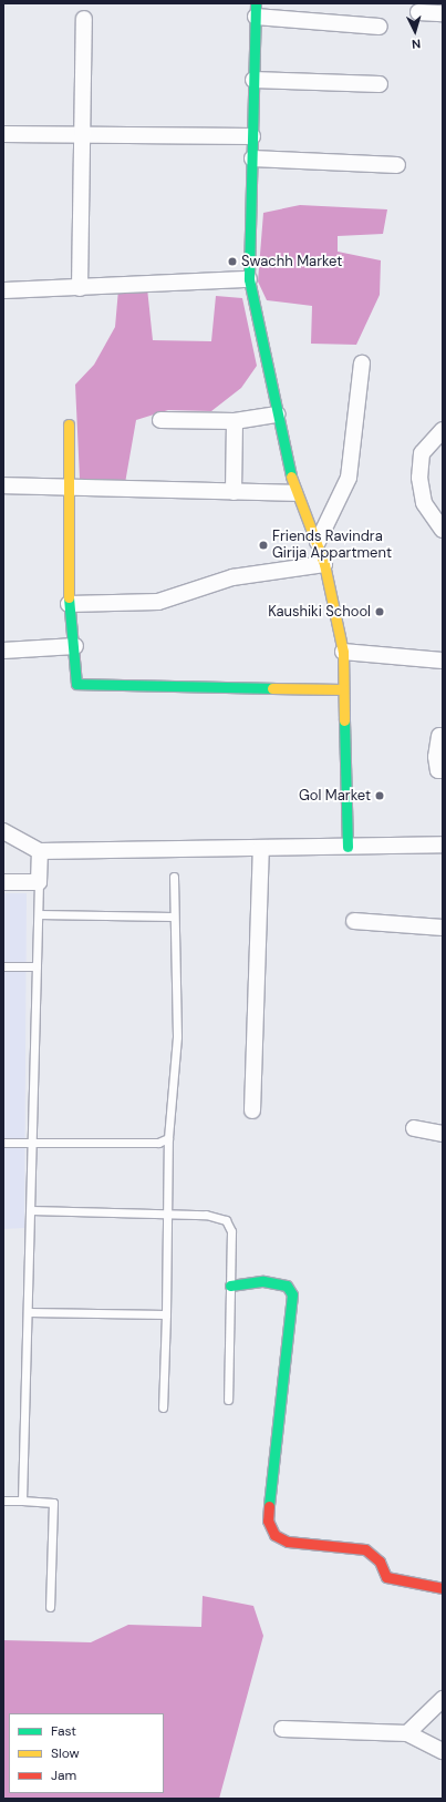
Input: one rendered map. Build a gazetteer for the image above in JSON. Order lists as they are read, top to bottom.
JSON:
{
  "places": [
    "Swachh Market",
    "Friends Ravindra Girija Appartment",
    "Kaushiki School",
    "Gol Market"
  ],
  "legend": ["Fast", "Slow", "Jam"],
  "north": "bottom"
}
